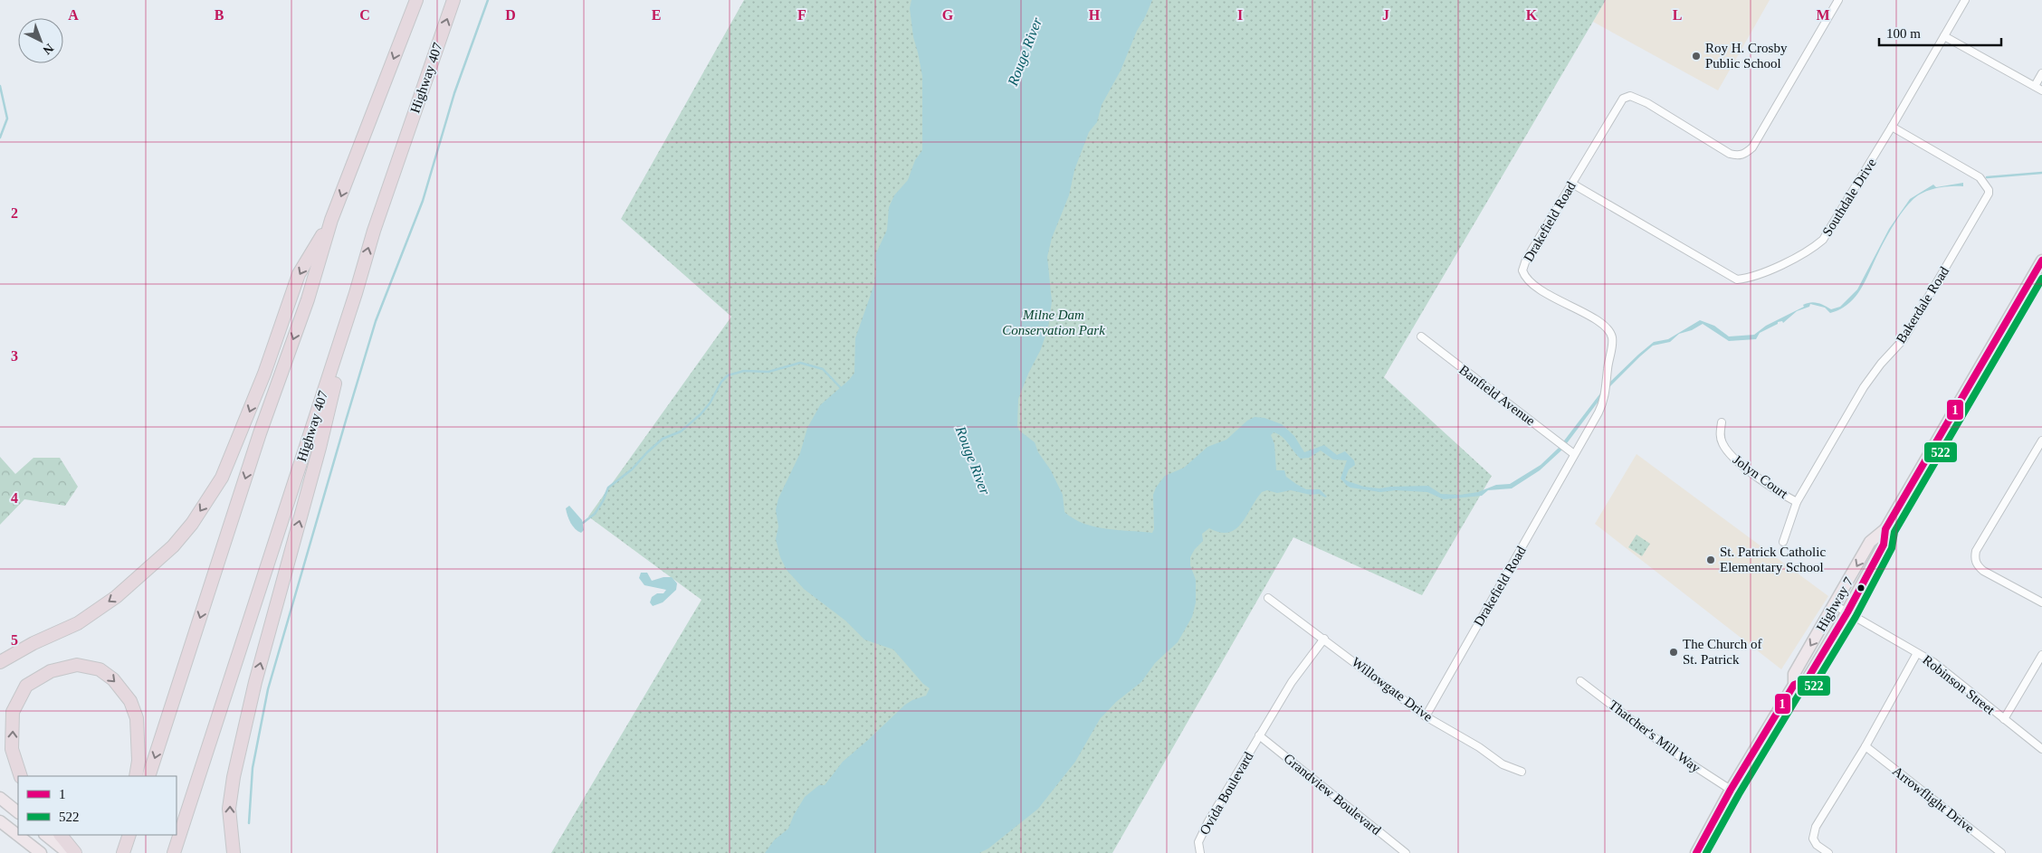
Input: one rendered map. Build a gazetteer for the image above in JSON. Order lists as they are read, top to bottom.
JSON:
{
  "streets": {
    "highway": ["Highway 407"],
    "main road": ["Highway 7"],
    "street": [
      "Southdale Drive",
      "Drakefield Road",
      "Bakerdale Road",
      "Banfield Avenue",
      "Jolyn Court",
      "Robinson Street",
      "Willowgate Drive",
      "Thatcher's Mill Way",
      "Ovida Boulevard",
      "Grandview Boulevard",
      "Arrowflight Drive"
    ]
  },
  "crossings": [
    ["Southdale Drive", "Drakefield Road"],
    ["Southdale Drive", "Bakerdale Road"],
    ["Drakefield Road", "Banfield Avenue"],
    ["Drakefield Road", "Willowgate Drive"],
    ["Bakerdale Road", "Jolyn Court"],
    ["Highway 7", "Robinson Street"],
    ["Highway 7", "Thatcher's Mill Way"],
    ["Willowgate Drive", "Ovida Boulevard"],
    ["Ovida Boulevard", "Grandview Boulevard"]
  ],
  "water": ["Rouge River"],
  "parks": ["Milne Dam Conservation Park"],
  "places": ["Roy H. Crosby Public School", "St. Patrick Catholic Elementary School", "The Church of St. Patrick"],
  "lines": ["transit line 1", "transit line 522"],
  "legend": ["1", "522"],
  "scale_bar": "100 m",
  "north": "bottom right",
  "grid": {
    "columns": [
      "A",
      "B",
      "C",
      "D",
      "E",
      "F",
      "G",
      "H",
      "I",
      "J",
      "K",
      "L",
      "M"
    ],
    "rows": [
      "2",
      "3",
      "4",
      "5"
    ]
  }
}
